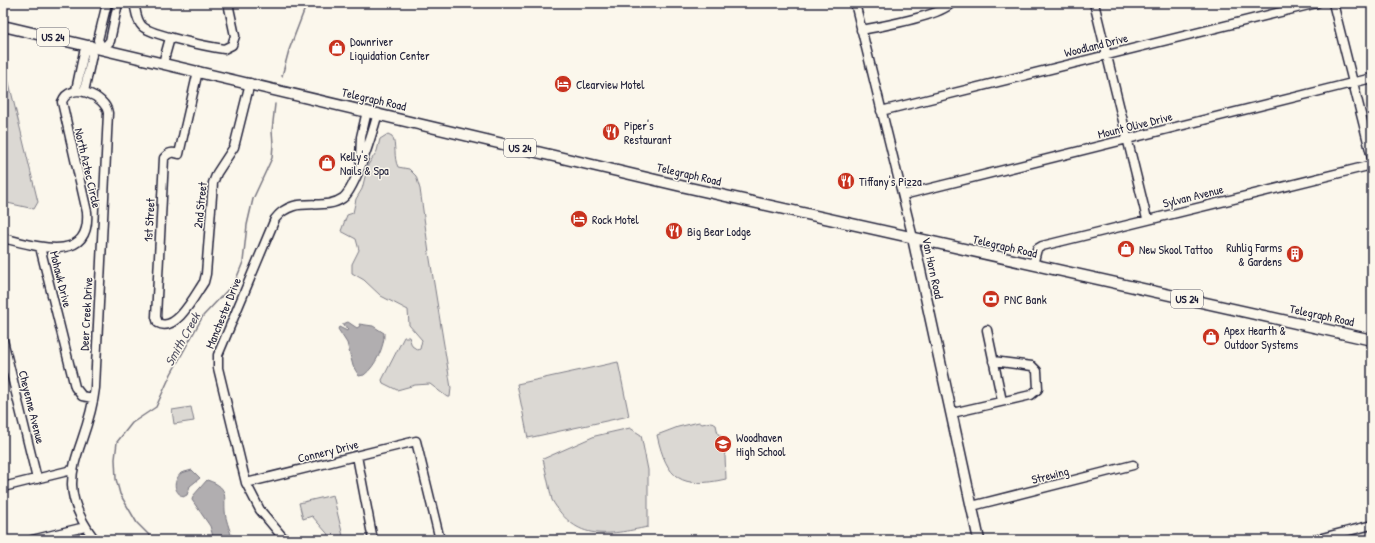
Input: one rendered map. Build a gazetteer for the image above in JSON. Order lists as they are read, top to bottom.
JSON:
{
  "streets": {
    "main road": ["US 24", "Telegraph Road", "Van Horn Road"],
    "street": [
      "Woodland Drive",
      "Mount Olive Drive",
      "North Aztec Circle",
      "Sylvan Avenue",
      "2nd Street",
      "1st Street",
      "Mohawk Drive",
      "Manchester Drive",
      "Deer Creek Drive",
      "Cheyenne Avenue",
      "Connery Drive",
      "Strewing"
    ]
  },
  "crossings": [
    ["Woodland Drive", "Van Horn Road"],
    ["Telegraph Road", "Sylvan Avenue"],
    ["Telegraph Road", "2nd Street"],
    ["Telegraph Road", "1st Street"],
    ["Telegraph Road", "Van Horn Road"],
    ["Telegraph Road", "Manchester Drive"],
    ["Mount Olive Drive", "Van Horn Road"],
    ["North Aztec Circle", "Mohawk Drive"],
    ["North Aztec Circle", "Deer Creek Drive"],
    ["2nd Street", "1st Street"],
    ["Van Horn Road", "Strewing"],
    ["Mohawk Drive", "Deer Creek Drive"],
    ["Manchester Drive", "Connery Drive"]
  ],
  "water": ["Smith Creek"],
  "places": {
    "shop": [
      "Downriver Liquidation Center",
      "Kelly's Nails & Spa",
      "New Skool Tattoo",
      "Apex Hearth & Outdoor Systems"
    ],
    "hotel": ["Clearview Motel", "Rock Motel"],
    "restaurant": ["Piper's Restaurant", "Tiffany's Pizza", "Big Bear Lodge"],
    "building": ["Ruhlig Farms & Gardens"],
    "bank": ["PNC Bank"],
    "school or university": ["Woodhaven High School"]
  }
}
